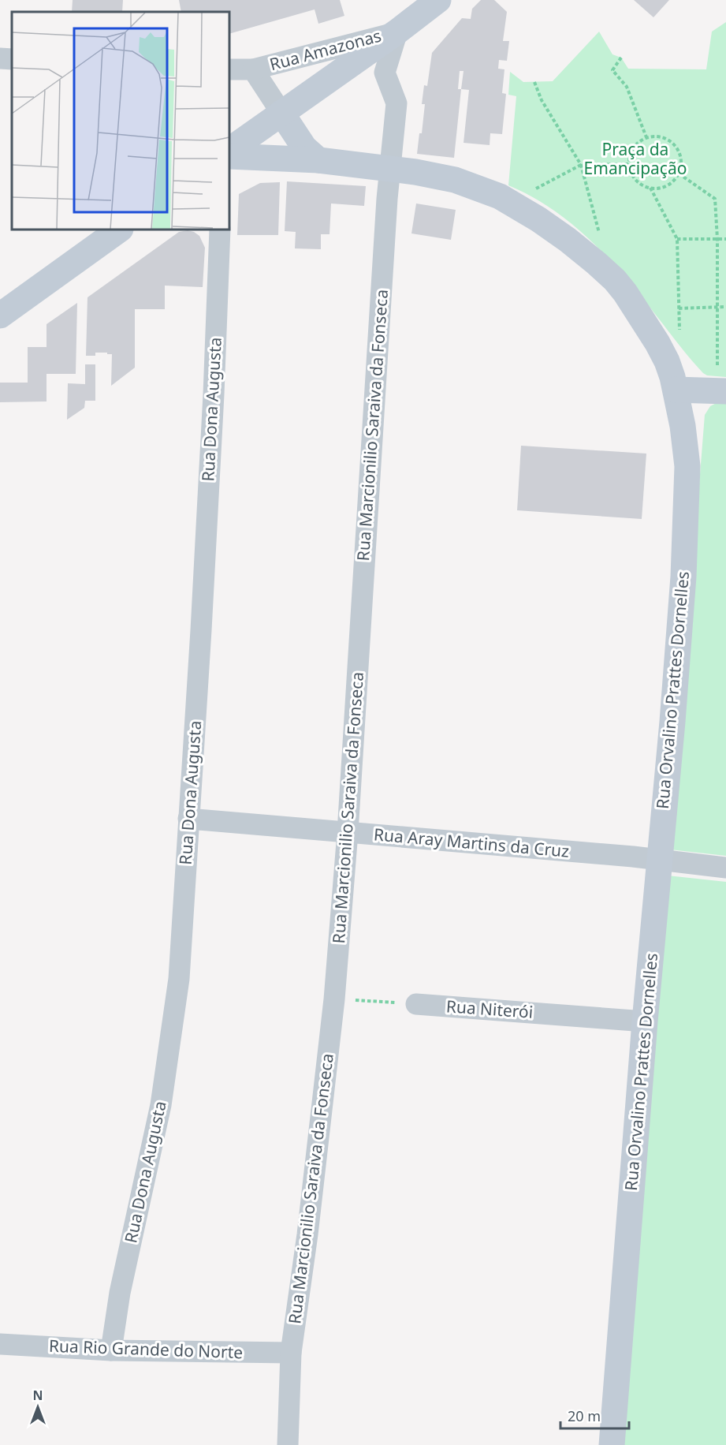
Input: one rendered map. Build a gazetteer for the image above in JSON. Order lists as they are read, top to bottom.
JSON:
{
  "streets": {
    "street": [
      "Rua Amazonas",
      "Rua Dona Augusta",
      "Rua Marcionilio Saraiva da Fonseca",
      "Rua Orvalino Prattes Dornelles",
      "Rua Aray Martins da Cruz",
      "Rua Niterói",
      "Rua Rio Grande do Norte"
    ]
  },
  "crossings": [
    ["Rua Amazonas", "Rua Marcionilio Saraiva da Fonseca"],
    ["Rua Dona Augusta", "Rua Aray Martins da Cruz"],
    ["Rua Dona Augusta", "Rua Rio Grande do Norte"],
    ["Rua Marcionilio Saraiva da Fonseca", "Rua Orvalino Prattes Dornelles"],
    ["Rua Marcionilio Saraiva da Fonseca", "Rua Aray Martins da Cruz"],
    ["Rua Marcionilio Saraiva da Fonseca", "Rua Rio Grande do Norte"],
    ["Rua Orvalino Prattes Dornelles", "Rua Aray Martins da Cruz"],
    ["Rua Orvalino Prattes Dornelles", "Rua Niterói"]
  ],
  "parks": ["Praça da Emancipação"],
  "scale_bar": "20 m",
  "north": "top"
}
